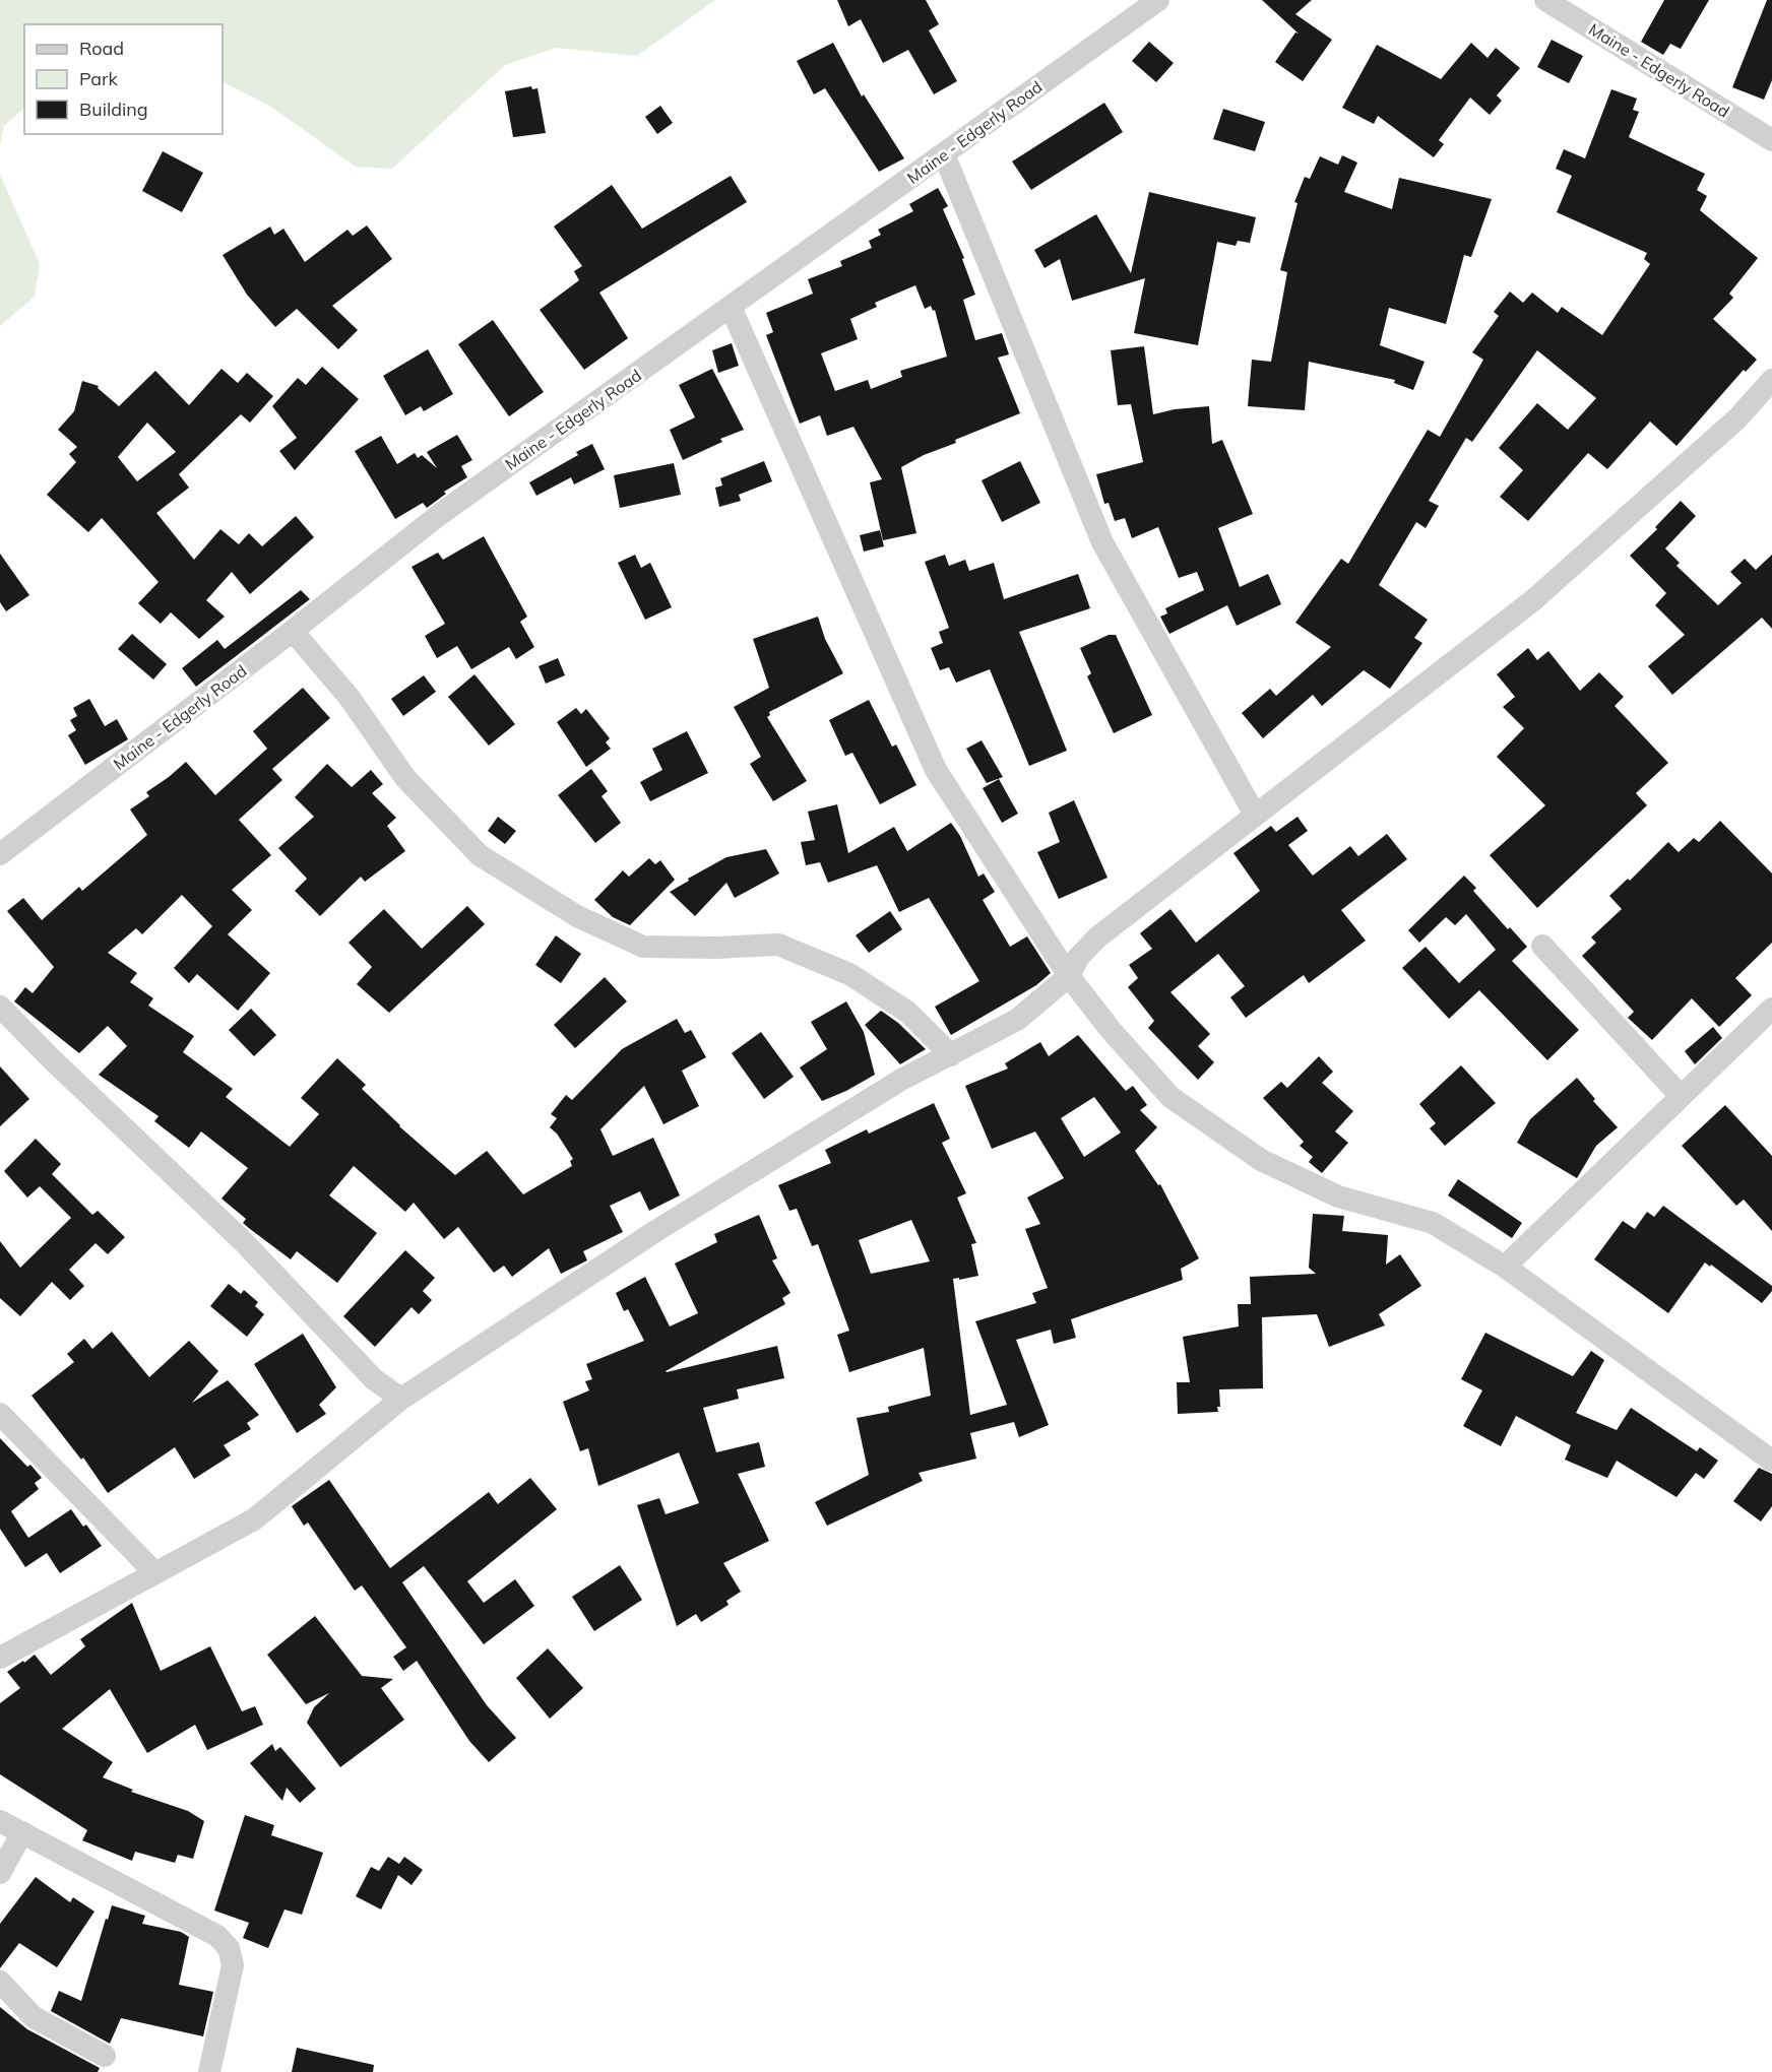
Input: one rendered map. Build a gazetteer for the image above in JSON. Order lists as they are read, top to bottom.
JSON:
{
  "streets": {
    "street": ["Maine - Edgerly Road"]
  },
  "legend": ["Road", "Park", "Building"]
}
